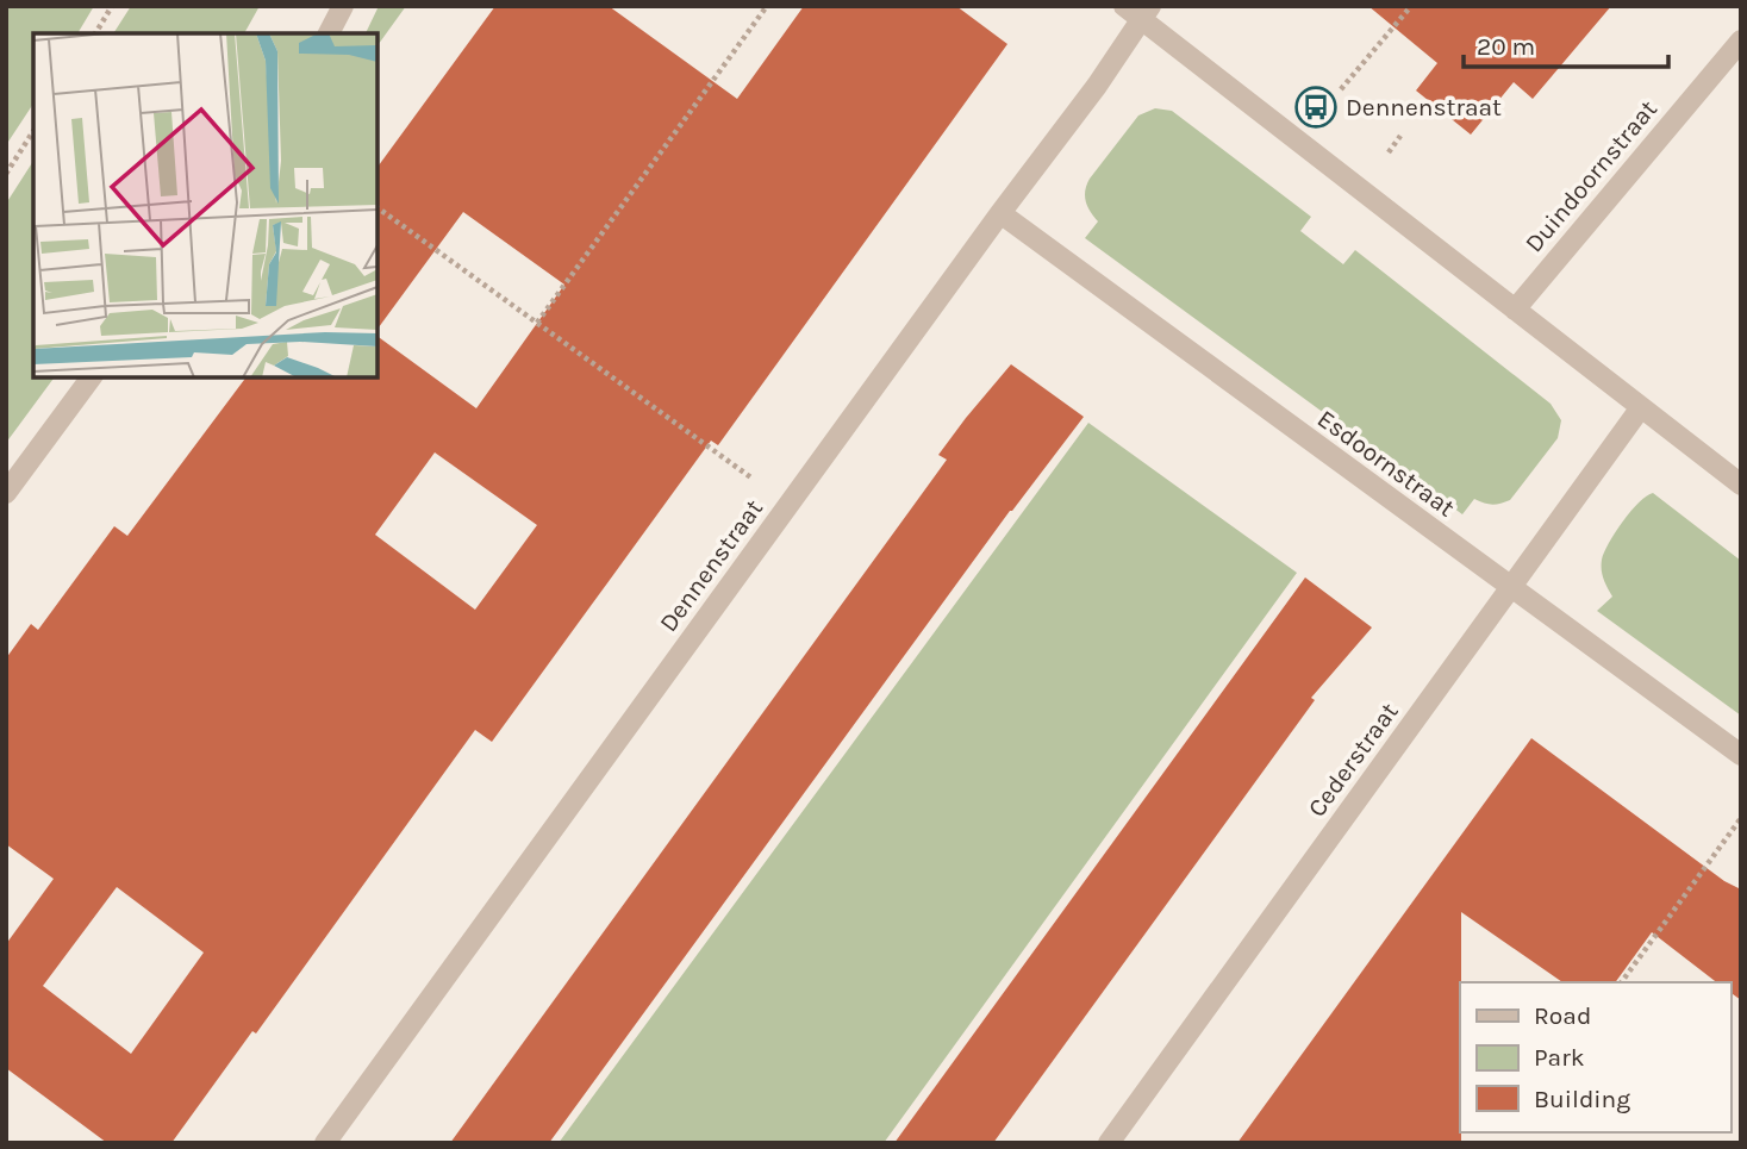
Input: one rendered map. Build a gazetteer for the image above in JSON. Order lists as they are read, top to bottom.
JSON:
{
  "streets": {
    "street": [
      "Duindoornstraat",
      "Esdoornstraat",
      "Dennenstraat",
      "Cederstraat"
    ]
  },
  "crossings": [
    ["Esdoornstraat", "Dennenstraat"],
    ["Esdoornstraat", "Cederstraat"]
  ],
  "places": {
    "bus stop": ["Dennenstraat"]
  },
  "legend": ["Road", "Park", "Building"],
  "scale_bar": "20 m"
}
